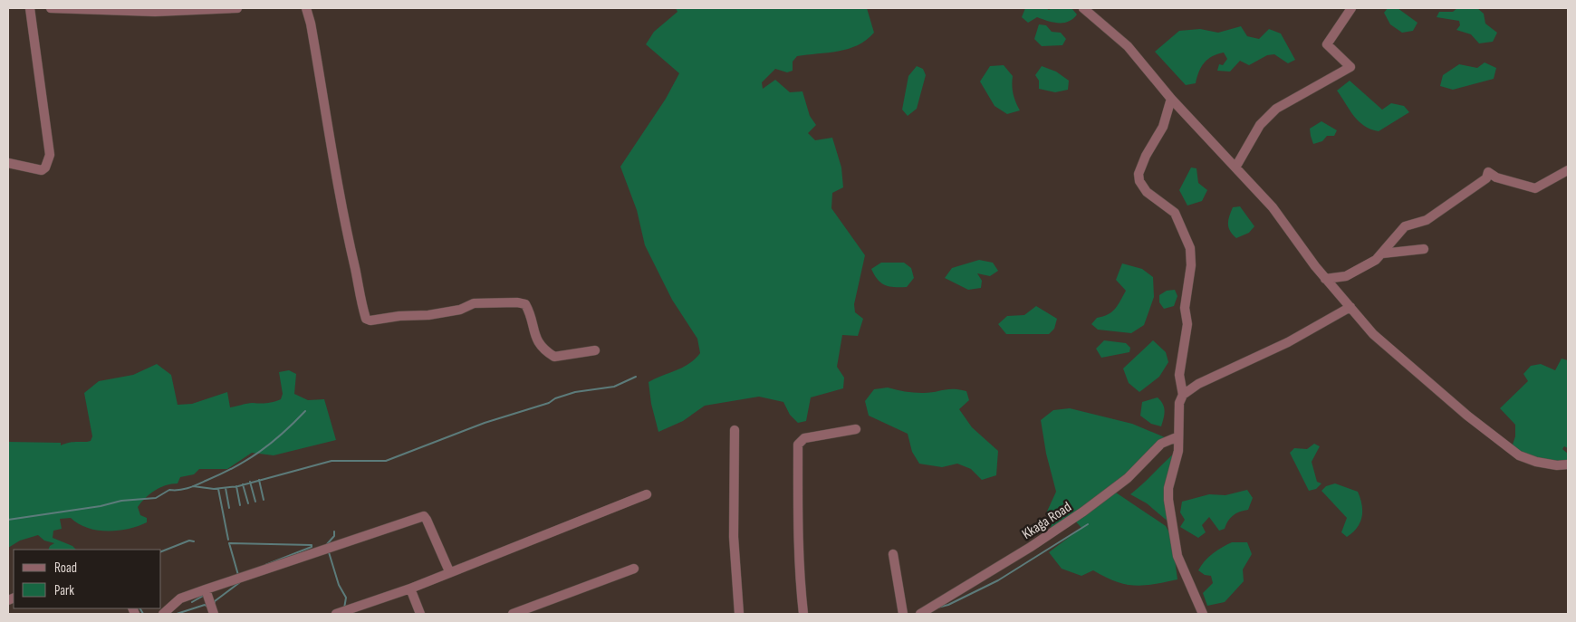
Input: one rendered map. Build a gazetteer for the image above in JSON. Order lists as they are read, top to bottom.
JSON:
{
  "streets": {
    "street": ["Kkaga Road"]
  },
  "legend": ["Road", "Park"]
}
